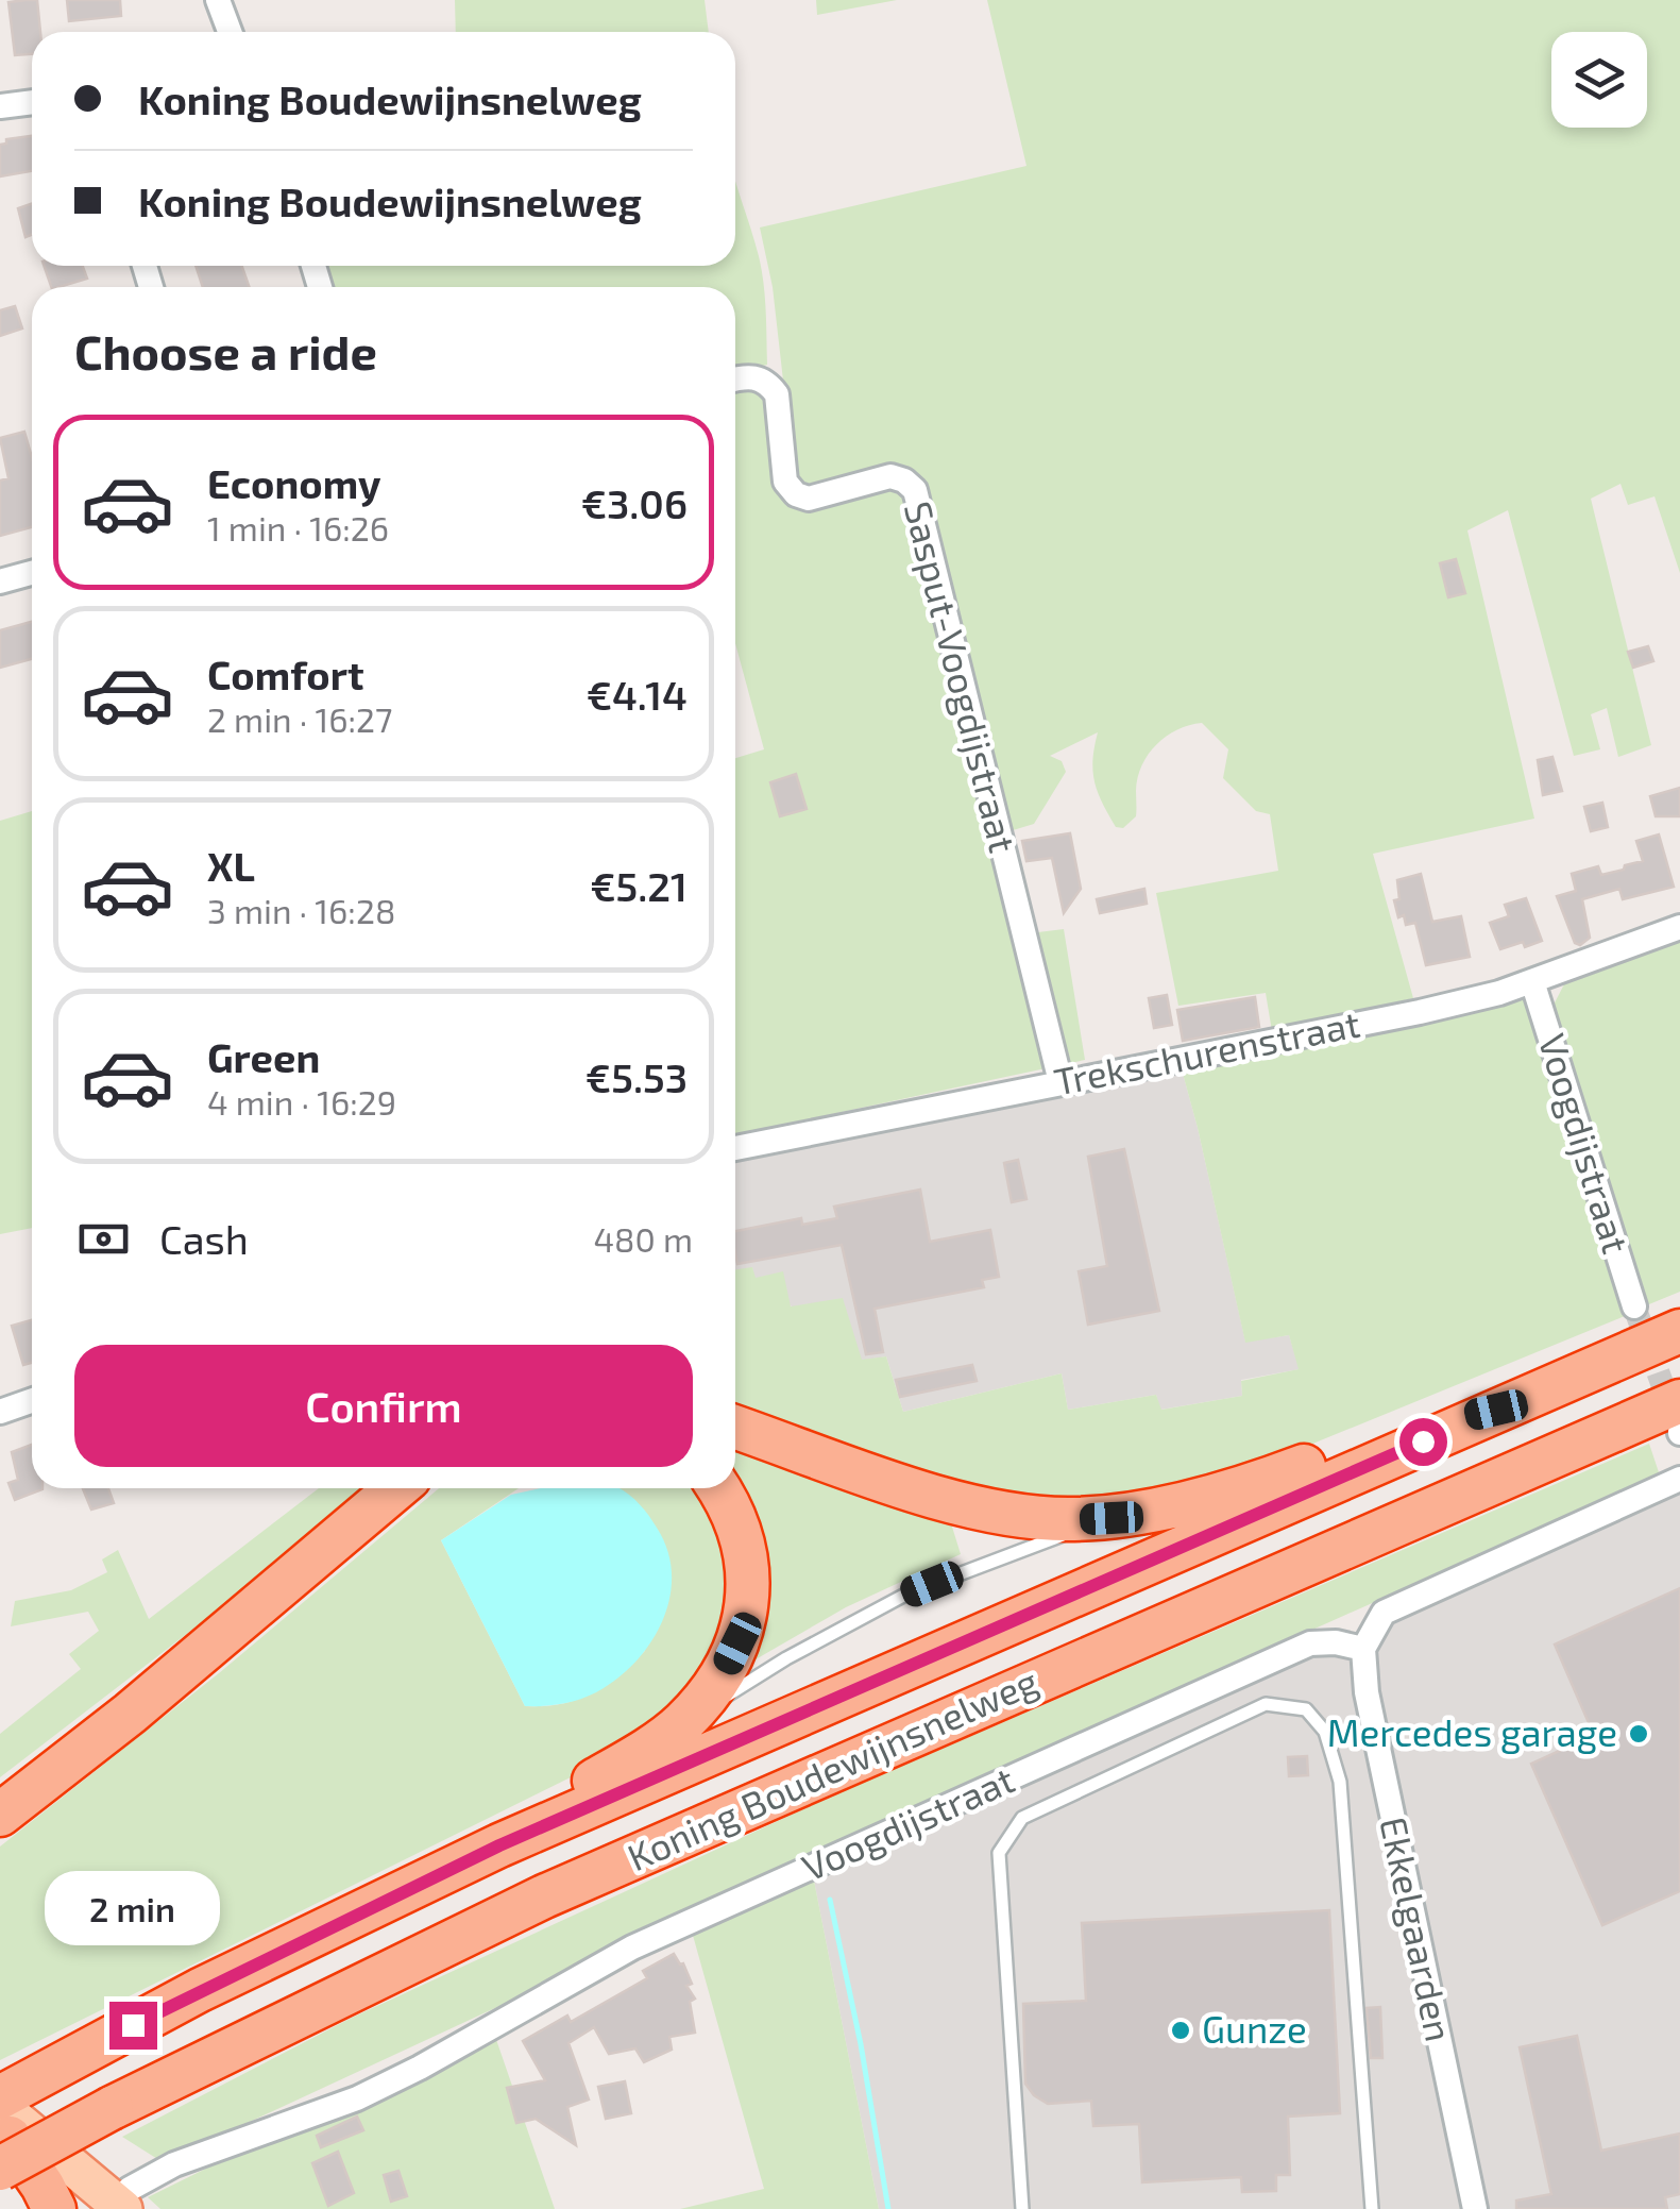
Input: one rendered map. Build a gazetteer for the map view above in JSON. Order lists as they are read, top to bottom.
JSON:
{
  "streets": {
    "highway": ["Koning Boudewijnsnelweg"],
    "street": [
      "Sasput-Voogdijstraat",
      "Trekschurenstraat",
      "Voogdijstraat",
      "Ekkelgaarden"
    ]
  },
  "crossings": [
    ["Sasput-Voogdijstraat", "Trekschurenstraat"],
    ["Trekschurenstraat", "Voogdijstraat"],
    ["Voogdijstraat", "Ekkelgaarden"]
  ],
  "places": ["Mercedes garage", "Gunze"],
  "page": {
    "banner": ["Koning Boudewijnsnelweg", "Koning Boudewijnsnelweg"],
    "heading": "Choose a ride",
    "list": [
      {
        "name": "Economy",
        "note": "1 min · 16:26",
        "value": "€3.06"
      },
      {
        "name": "Comfort",
        "note": "2 min · 16:27",
        "value": "€4.14"
      },
      {
        "name": "XL",
        "note": "3 min · 16:28",
        "value": "€5.21"
      },
      {
        "name": "Green",
        "note": "4 min · 16:29",
        "value": "€5.53"
      }
    ],
    "pay": ["Cash", "480 m"],
    "buttons": "Confirm",
    "bubble": "2 min"
  }
}
